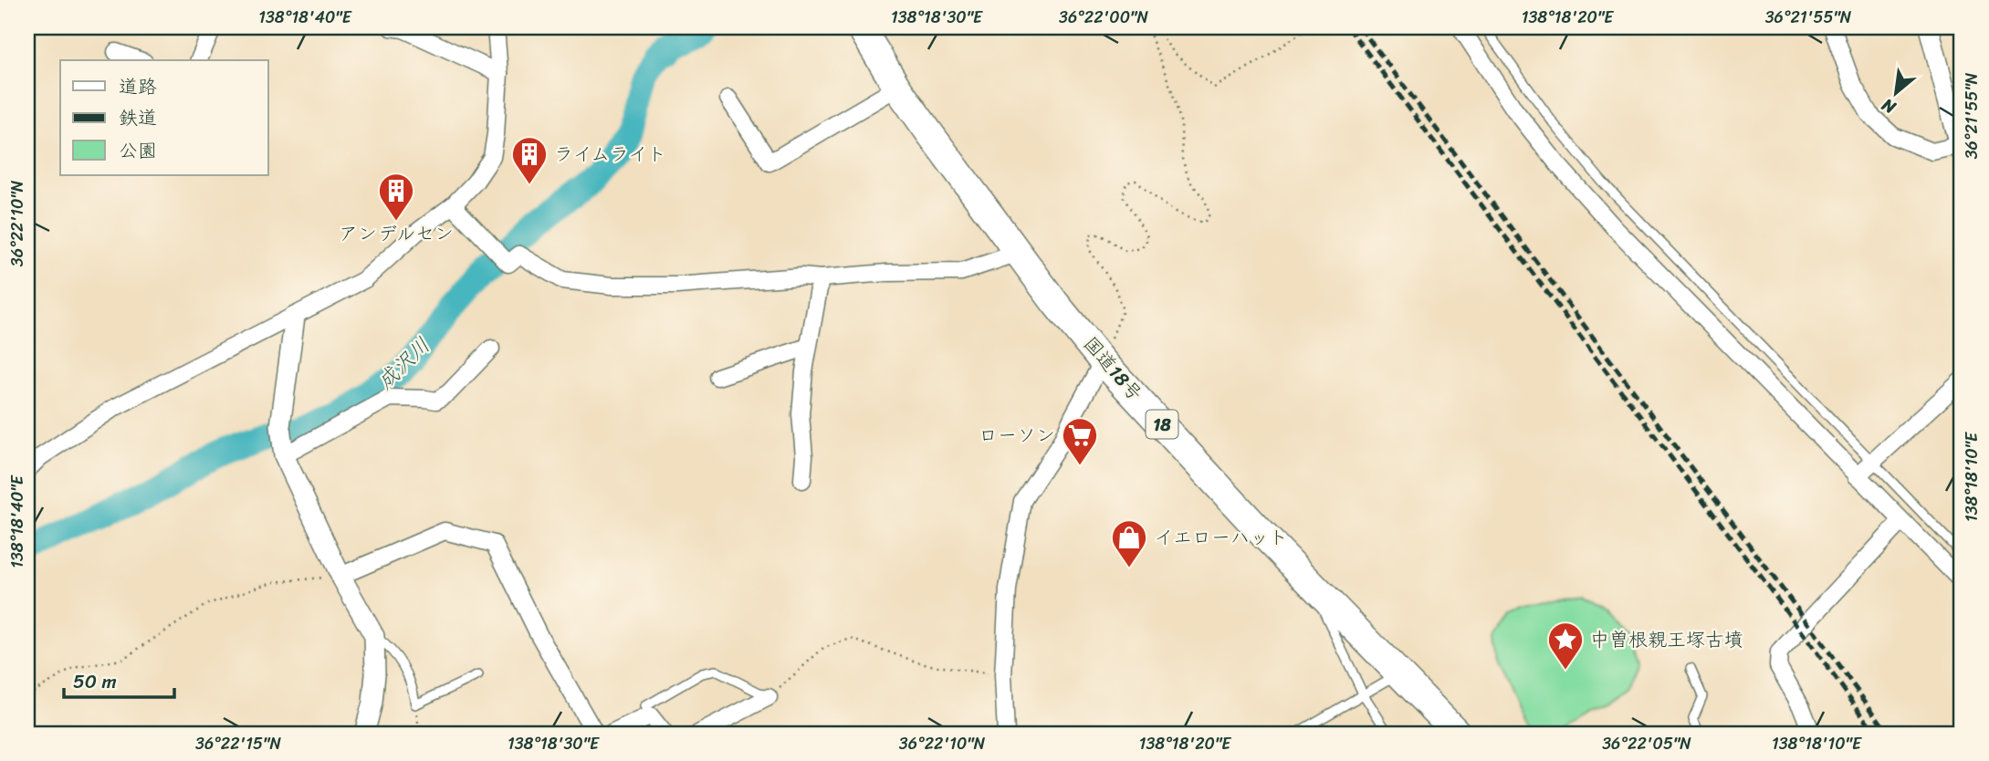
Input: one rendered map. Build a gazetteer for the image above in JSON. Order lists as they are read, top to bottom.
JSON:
{
  "streets": {
    "highway": ["国道18号", "18"]
  },
  "water": ["成沢川"],
  "places": {
    "building": ["ライムライト", "アンデルセン"],
    "supermarket": ["ローソン"],
    "shop": ["イエローハット"],
    "place": ["中曽根親王塚古墳"]
  },
  "legend": ["道路", "鉄道", "公園"],
  "scale_bar": "50 m",
  "north": "bottom left",
  "coordinates": [
    "138°18'40\"E",
    "138°18'30\"E",
    "36°22'00\"N",
    "138°18'20\"E",
    "36°21'55\"N",
    "36°22'10\"N",
    "138°18'10\"E",
    "36°22'15\"N",
    "36°22'05\"N"
  ]
}
